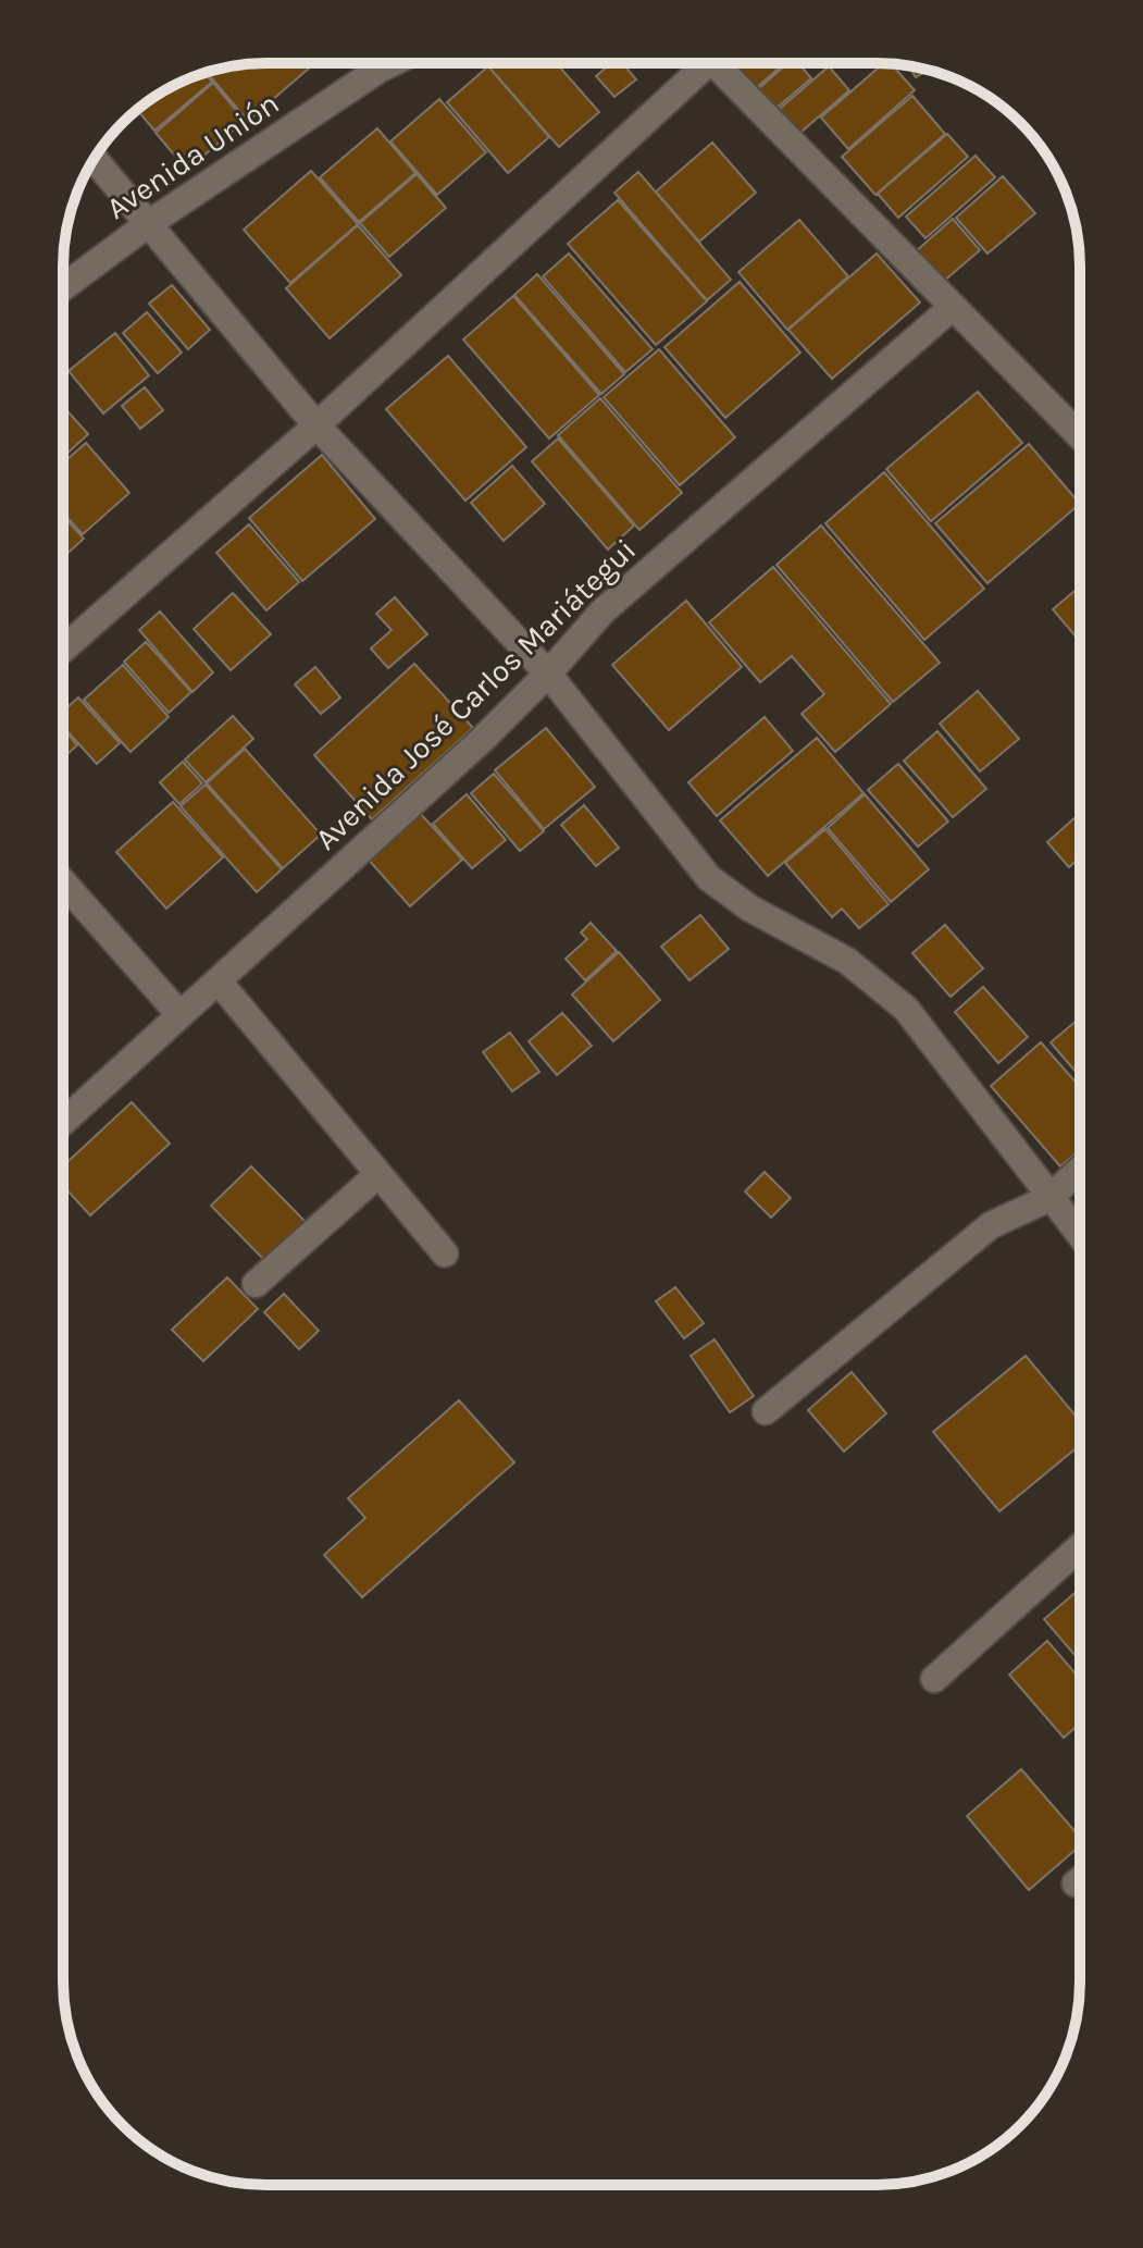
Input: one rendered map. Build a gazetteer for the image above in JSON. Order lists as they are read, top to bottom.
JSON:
{
  "streets": {
    "street": ["Avenida Unión", "Avenida José Carlos Mariátegui"]
  }
}
